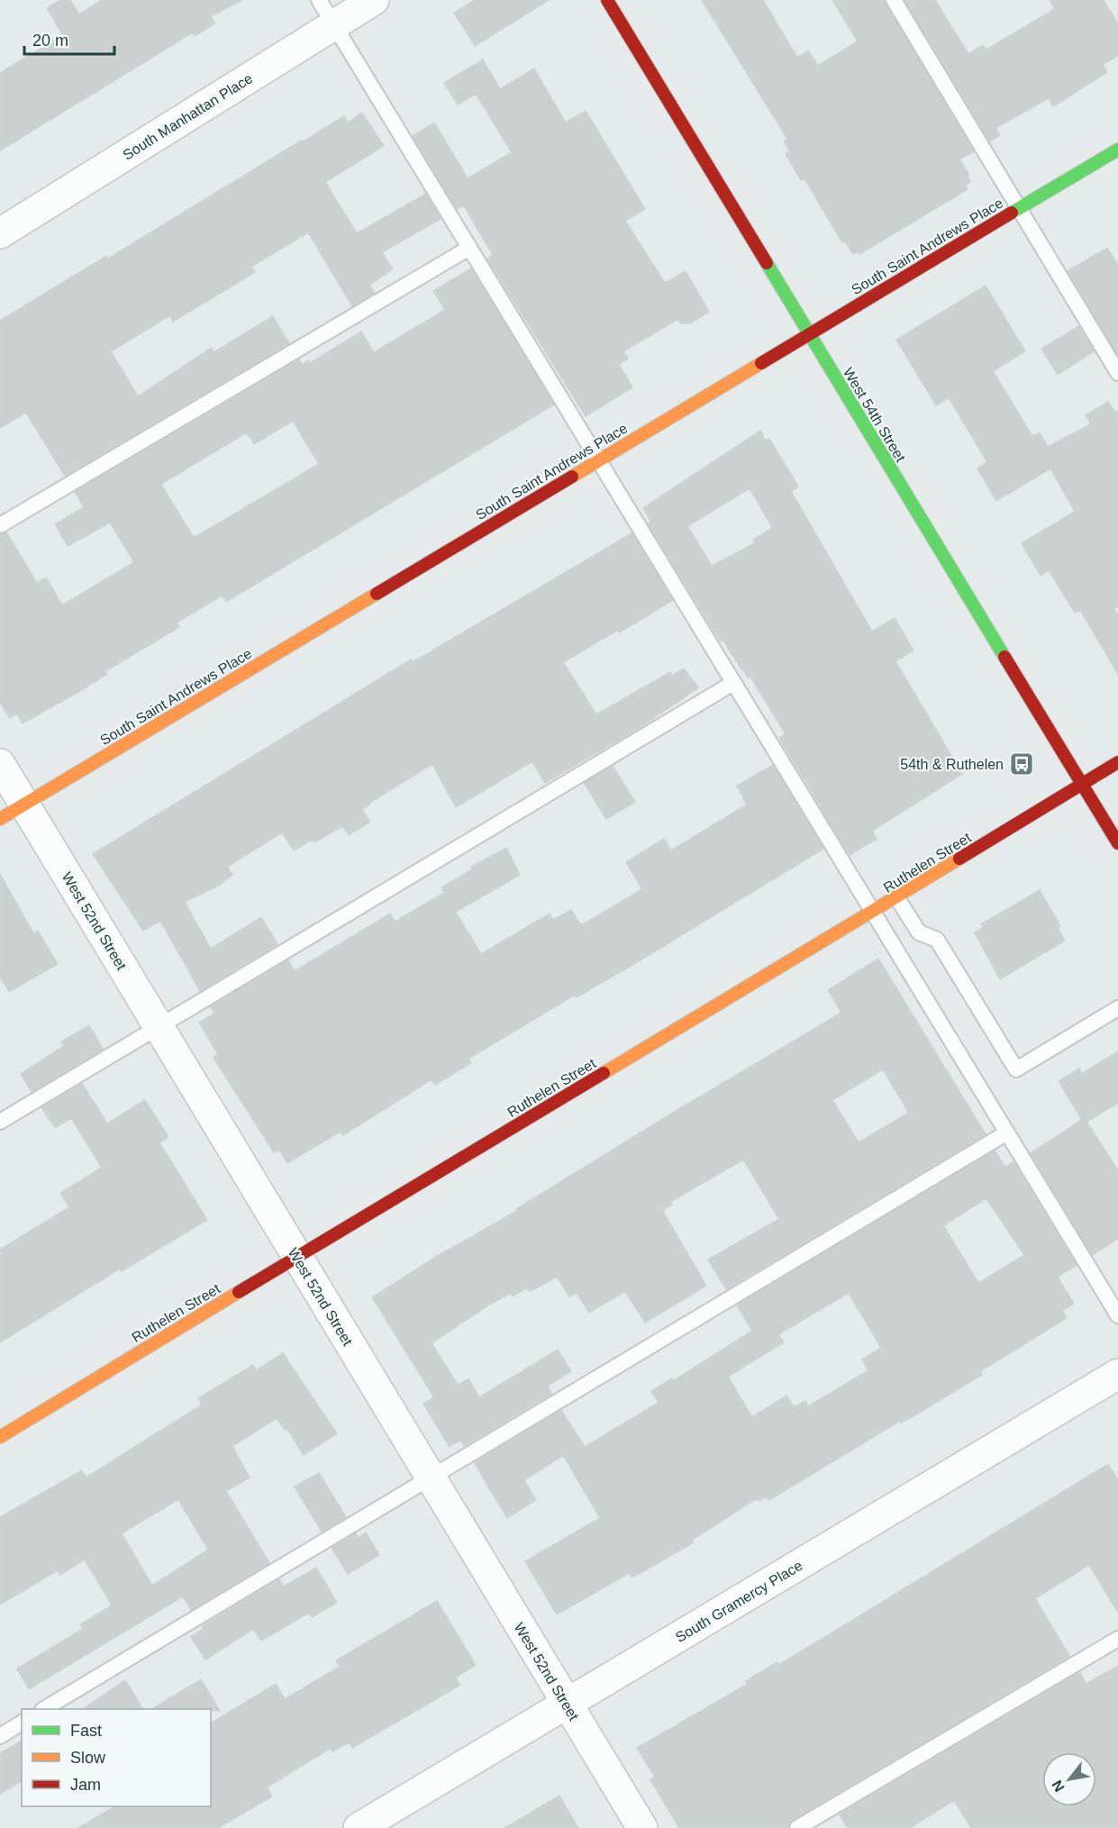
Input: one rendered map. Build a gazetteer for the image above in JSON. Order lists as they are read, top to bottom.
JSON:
{
  "streets": {
    "street": [
      "South Manhattan Place",
      "South Saint Andrews Place",
      "West 54th Street",
      "Ruthelen Street",
      "West 52nd Street",
      "South Gramercy Place"
    ]
  },
  "crossings": [
    ["South Saint Andrews Place", "West 54th Street"],
    ["South Saint Andrews Place", "West 52nd Street"],
    ["West 54th Street", "Ruthelen Street"],
    ["Ruthelen Street", "West 52nd Street"],
    ["West 52nd Street", "South Gramercy Place"]
  ],
  "places": {
    "bus stop": ["54th & Ruthelen"]
  },
  "legend": ["Fast", "Slow", "Jam"],
  "scale_bar": "20 m",
  "north": "bottom left"
}
